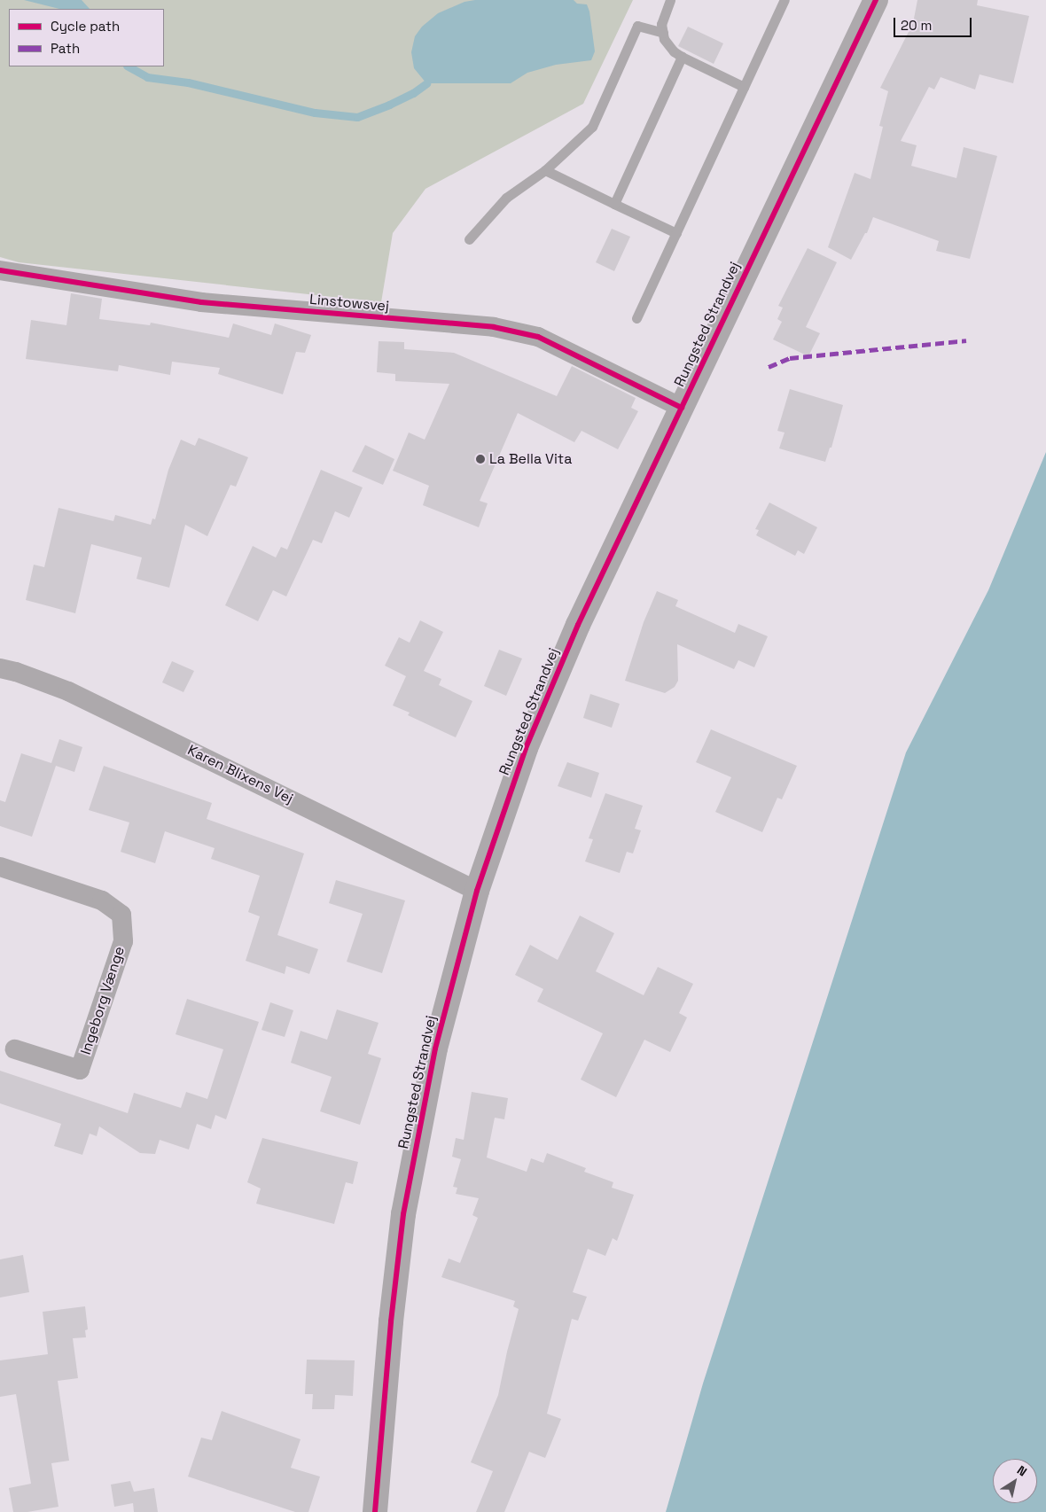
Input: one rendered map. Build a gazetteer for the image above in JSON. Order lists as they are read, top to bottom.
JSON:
{
  "streets": {
    "main road": ["Rungsted Strandvej"],
    "street": ["Linstowsvej", "Karen Blixens Vej", "Ingeborg Vænge"]
  },
  "crossings": [
    ["Linstowsvej", "Rungsted Strandvej"],
    ["Rungsted Strandvej", "Karen Blixens Vej"]
  ],
  "places": ["La Bella Vita"],
  "legend": ["Cycle path", "Path"],
  "scale_bar": "20 m",
  "north": "top right"
}
